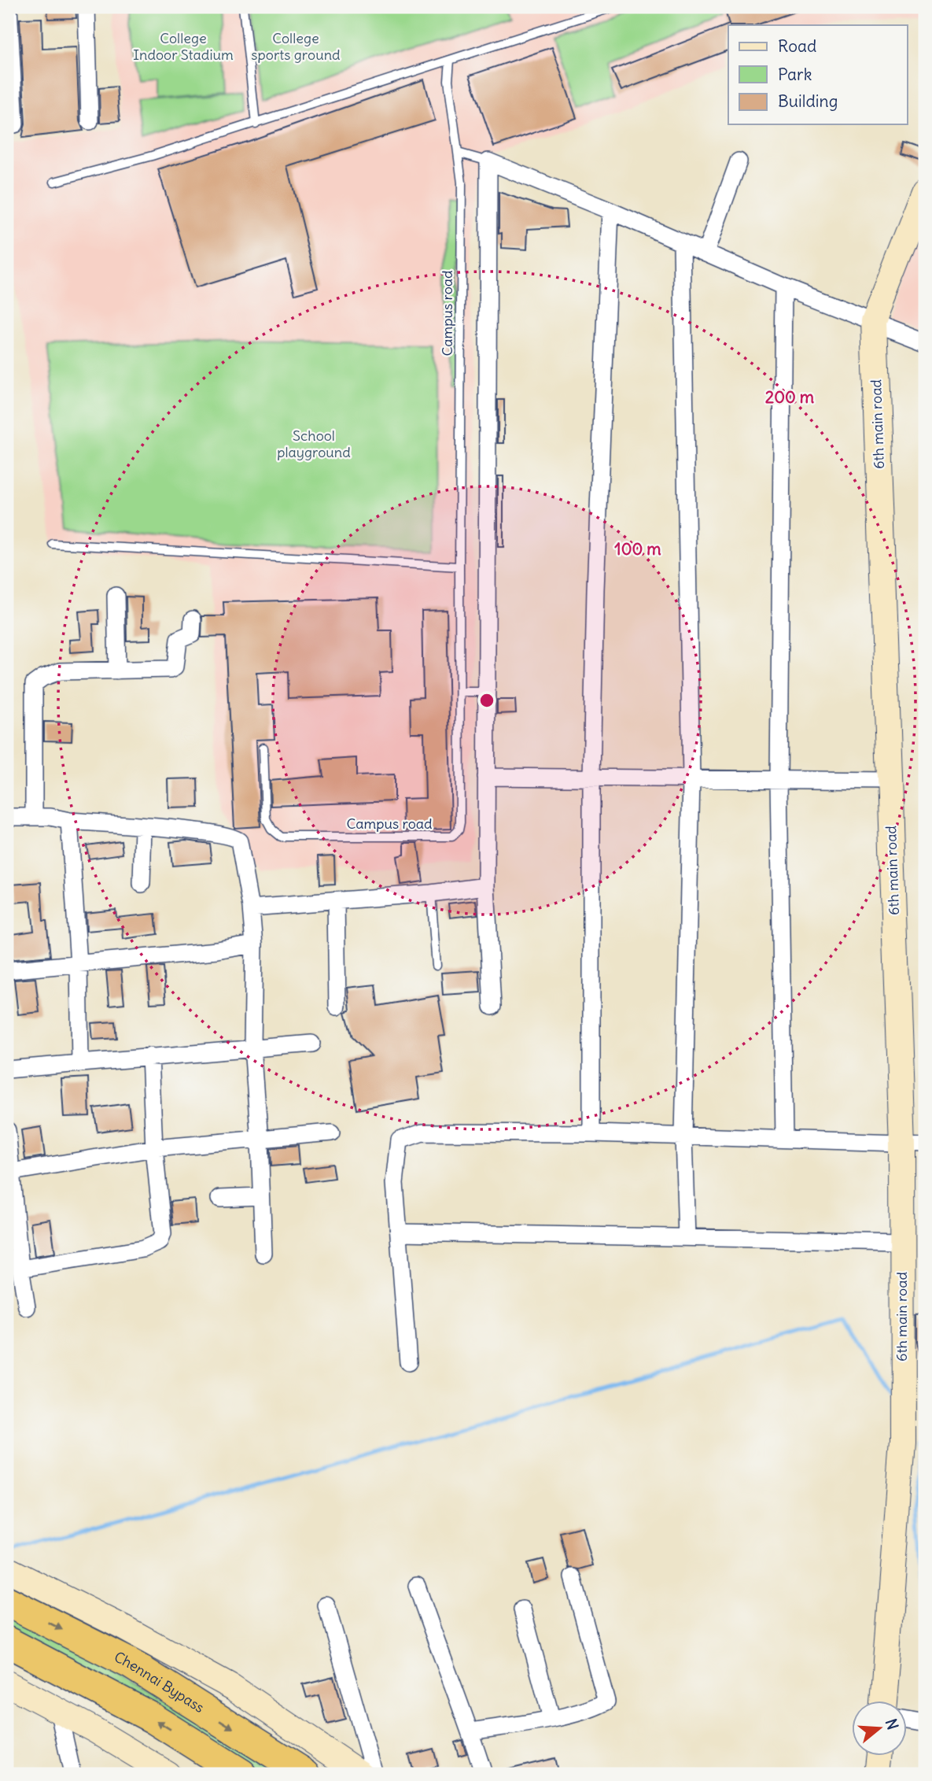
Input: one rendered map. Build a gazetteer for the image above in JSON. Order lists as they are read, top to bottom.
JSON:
{
  "streets": {
    "highway": ["Chennai Bypass"],
    "street": ["6th main road"],
    "lane": ["Campus road"]
  },
  "parks": ["College Indoor Stadium", "College sports ground", "School playground"],
  "legend": ["Road", "Park", "Building"],
  "north": "right",
  "rings": ["200 m", "100 m"]
}
